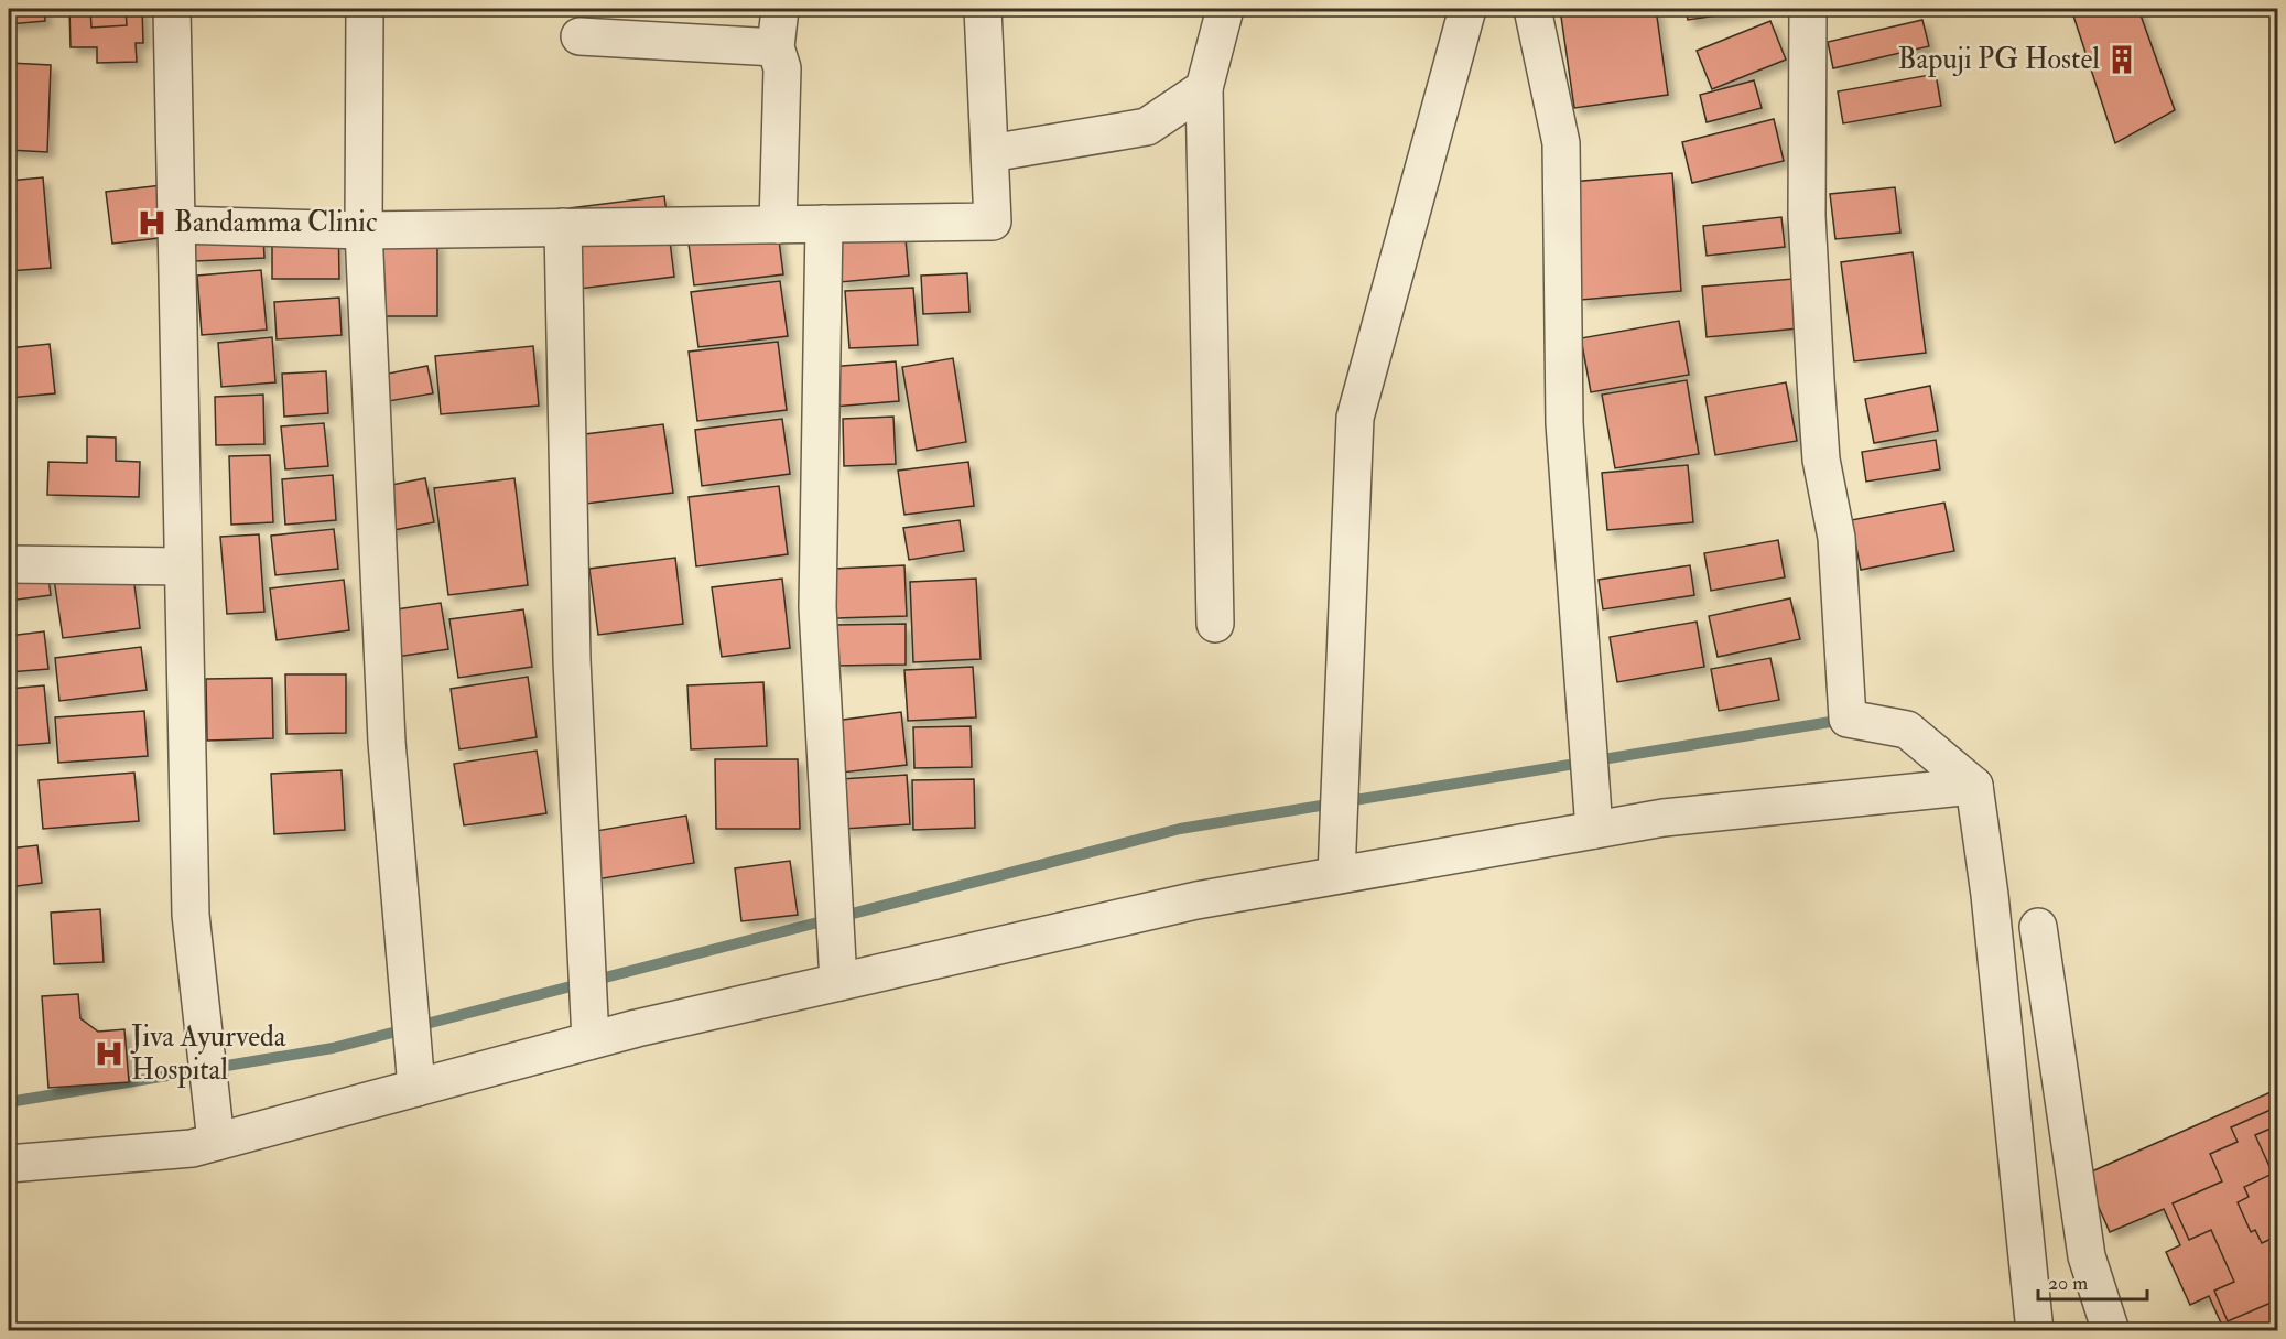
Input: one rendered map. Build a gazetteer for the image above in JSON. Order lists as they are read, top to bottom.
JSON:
{
  "places": {
    "building": ["Bapuji PG Hostel"],
    "hospital": ["Bandamma Clinic", "Jiva Ayurveda Hospital"]
  },
  "scale_bar": "20 m"
}
